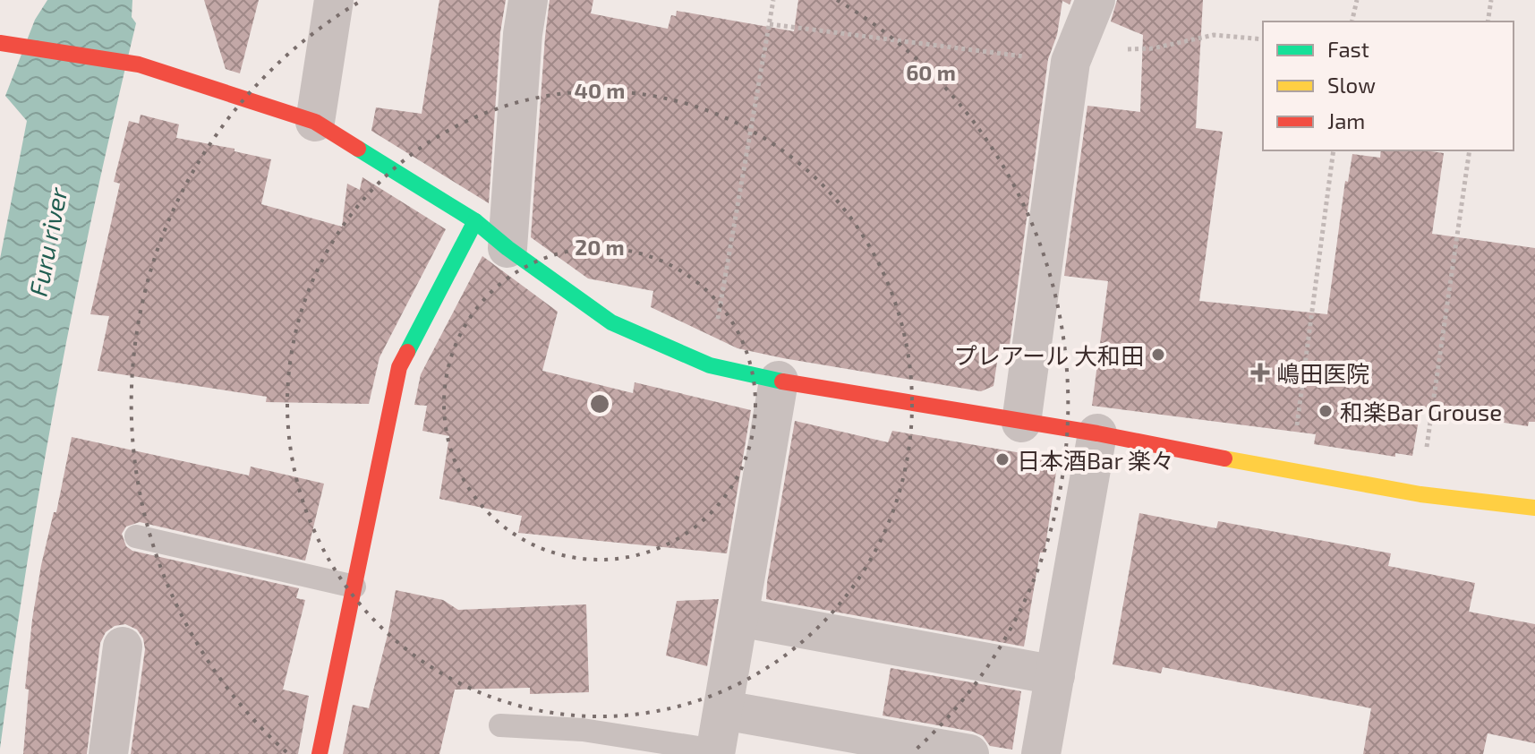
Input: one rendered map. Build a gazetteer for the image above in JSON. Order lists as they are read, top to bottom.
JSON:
{
  "water": ["Furu river"],
  "places": {
    "other": ["プレアール 大和田", "和楽Bar Grouse", "日本酒Bar 楽々"],
    "health": ["嶋田医院"]
  },
  "legend": ["Fast", "Slow", "Jam"],
  "rings": ["60 m", "40 m", "20 m"]
}
